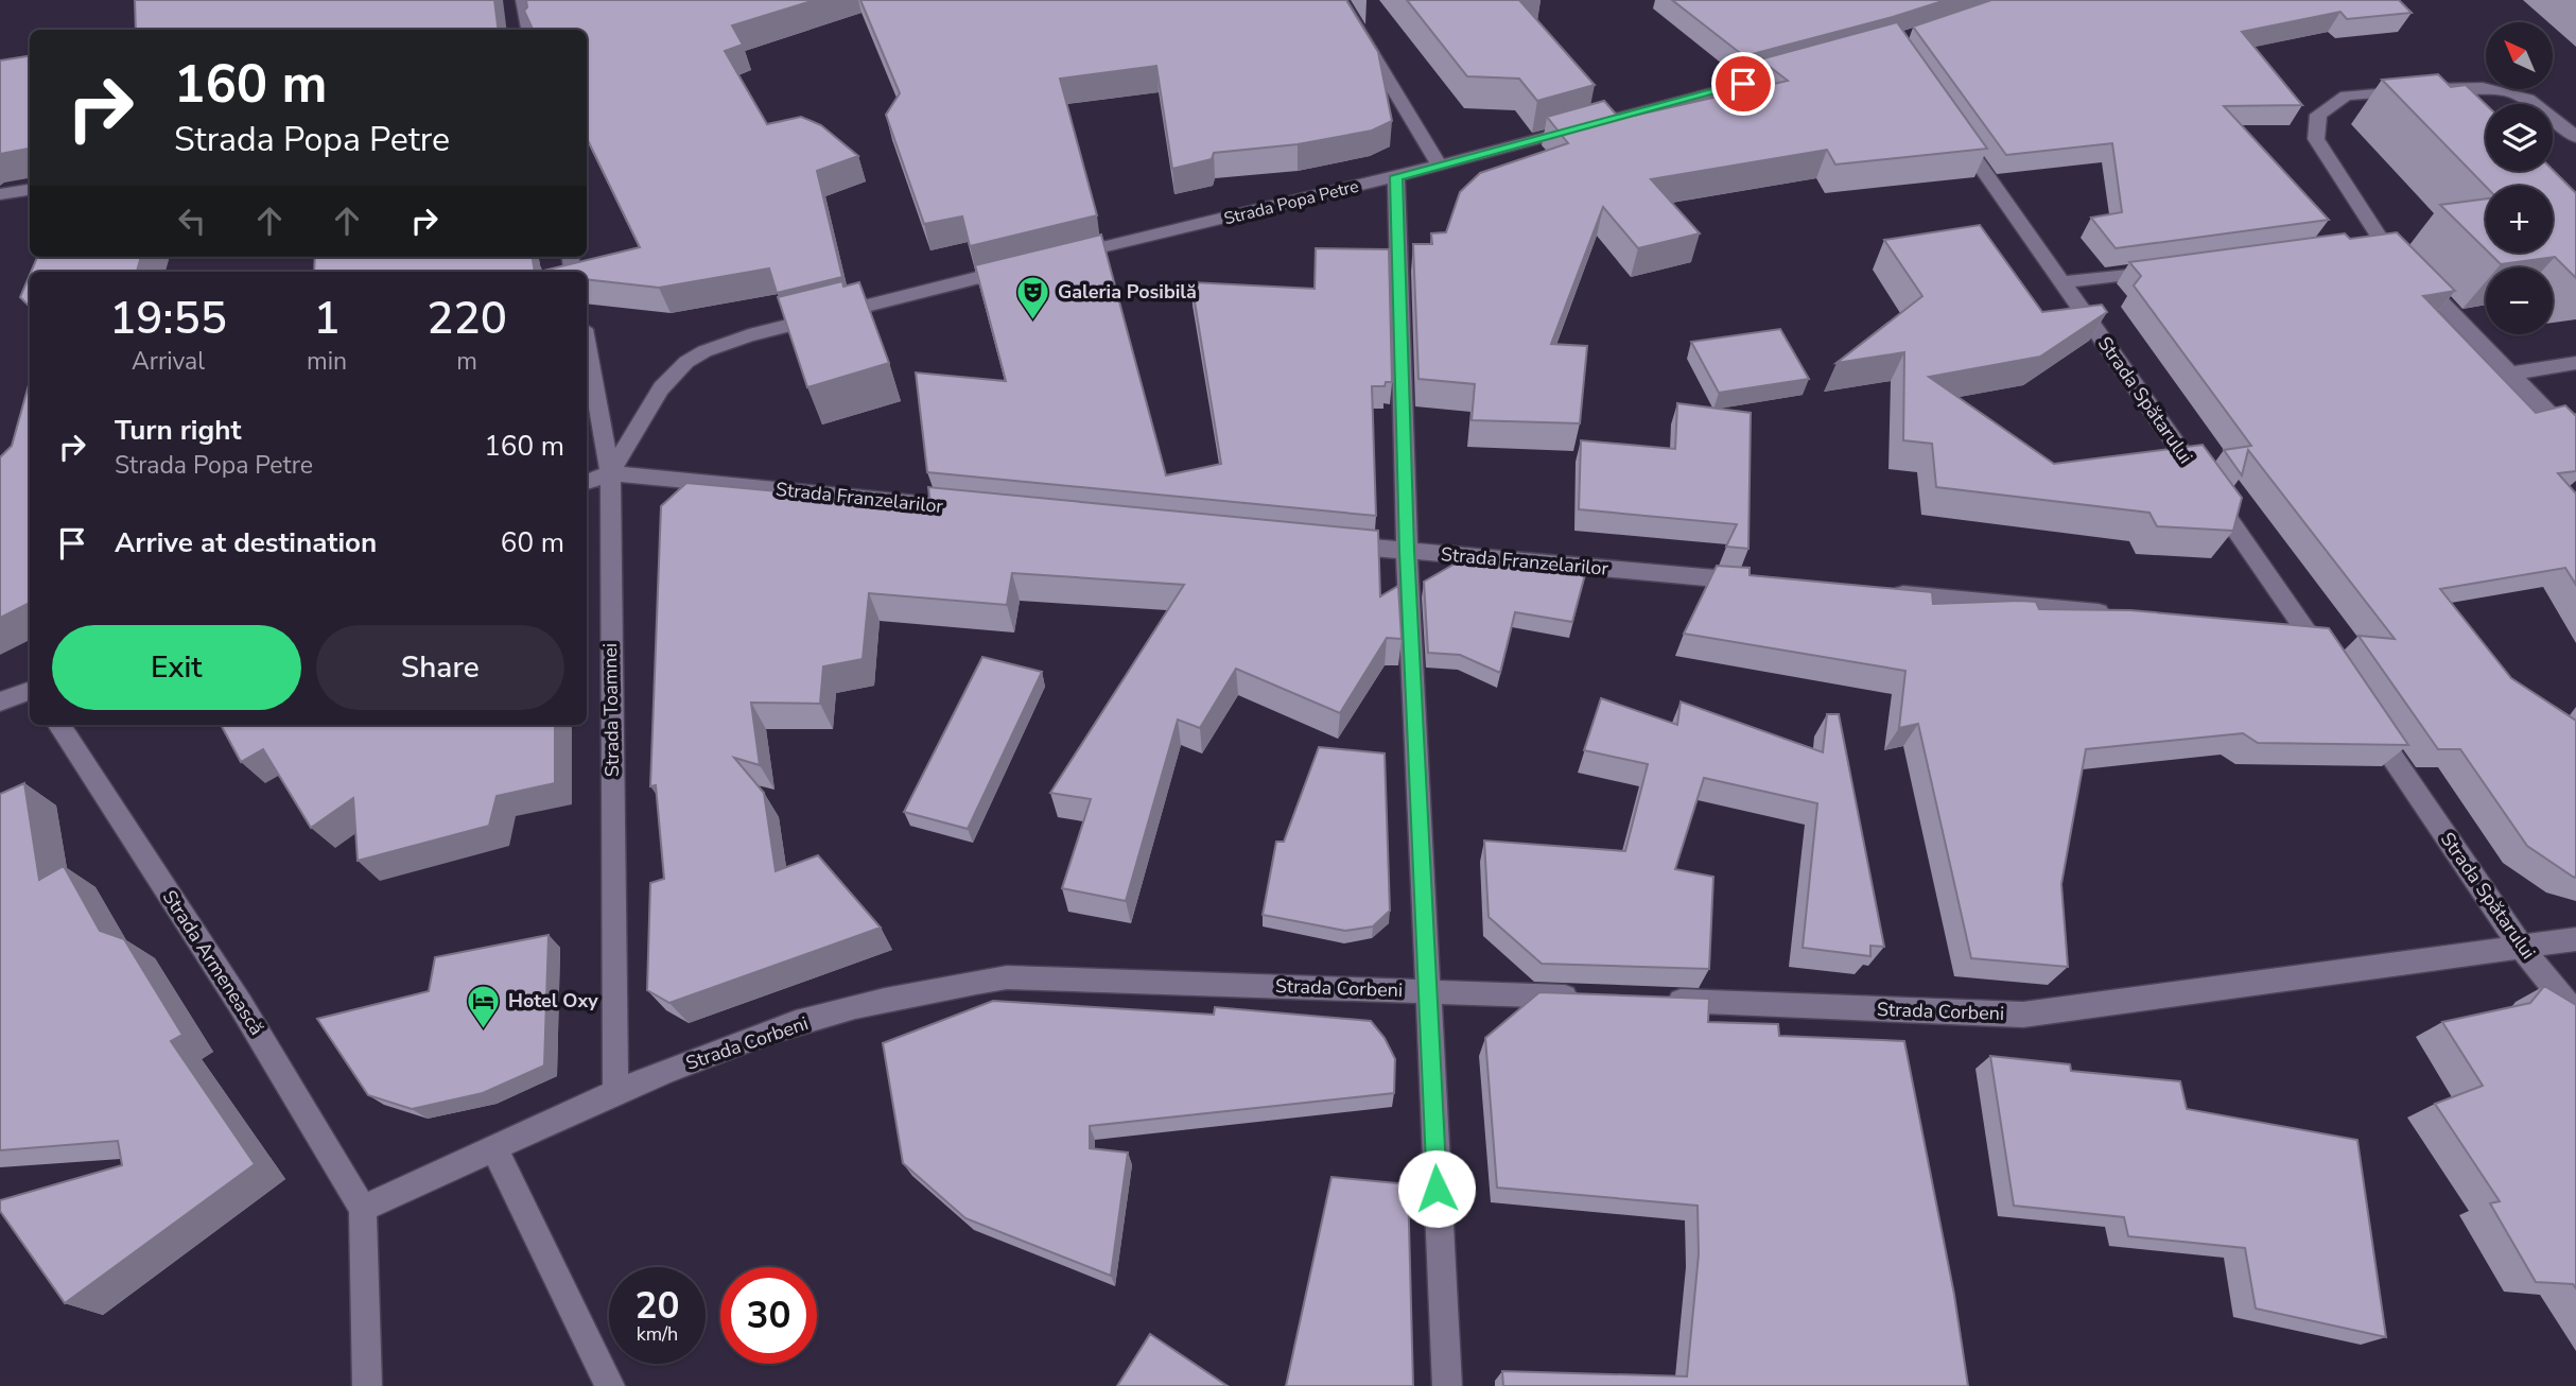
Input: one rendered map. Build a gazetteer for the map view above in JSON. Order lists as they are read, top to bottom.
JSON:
{
  "streets": {
    "street": [
      "Strada Popa Petre",
      "Strada Spătarului",
      "Strada Franzelarilor",
      "Strada Toamnei",
      "Strada Armenească",
      "Strada Corbeni"
    ]
  },
  "crossings": [
    ["Strada Spătarului", "Strada Corbeni"],
    ["Strada Franzelarilor", "Strada Toamnei"],
    ["Strada Toamnei", "Strada Corbeni"],
    ["Strada Armenească", "Strada Corbeni"]
  ],
  "places": {
    "theatre": ["Galeria Posibilă"],
    "hotel": ["Hotel Oxy"]
  },
  "north": "top left",
  "page": {
    "map_buttons": ["+", "−"],
    "turn": ["160 m", "Strada Popa Petre"],
    "eta": [
      "19:55",
      "Arrival",
      "1",
      "min",
      "220",
      "m"
    ],
    "list": [
      {
        "name": "Turn right",
        "note": "Strada Popa Petre",
        "value": "160 m"
      },
      {
        "name": "Arrive at destination",
        "value": "60 m"
      }
    ],
    "buttons": ["Exit", "Share"],
    "speed": "20 km/h",
    "limit": "30"
  }
}
